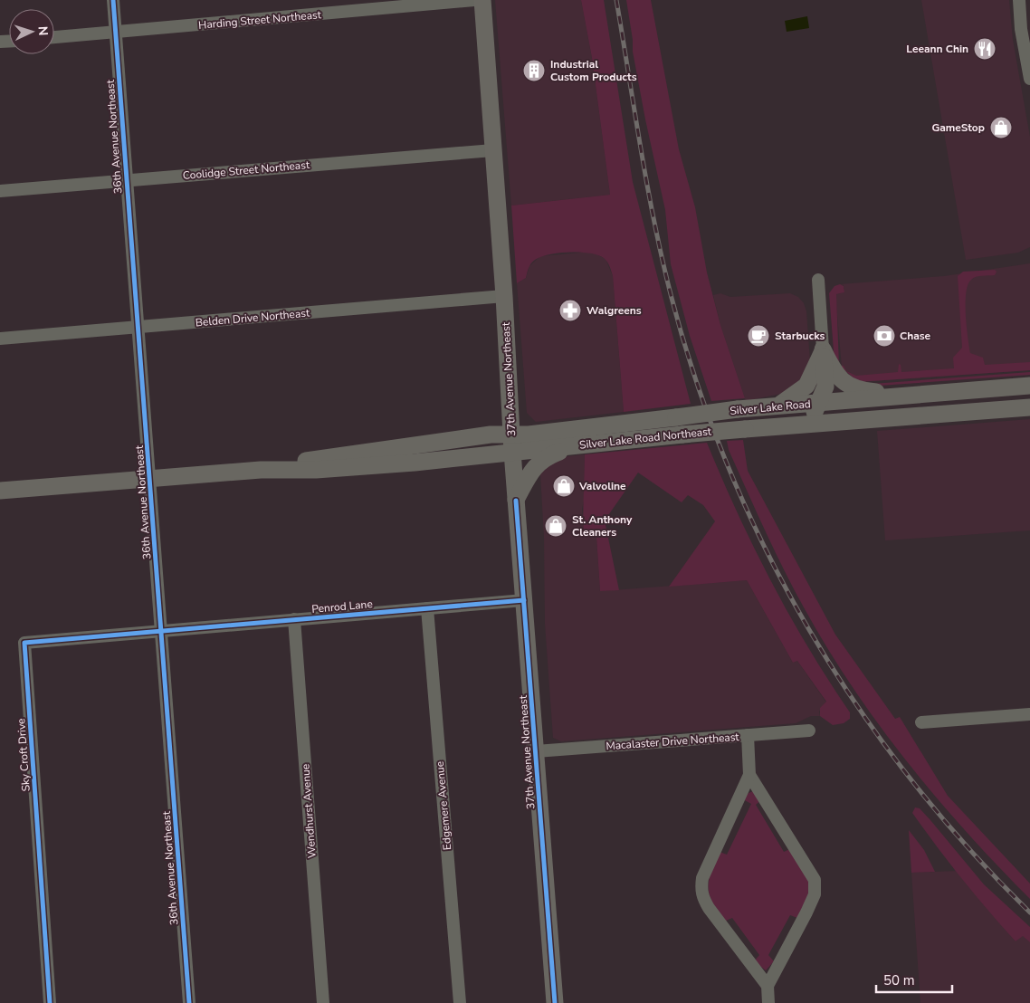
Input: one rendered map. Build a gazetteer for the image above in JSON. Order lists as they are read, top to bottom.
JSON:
{
  "streets": {
    "main road": ["37th Avenue Northeast", "Silver Lake Road", "Silver Lake Road Northeast"],
    "street": [
      "Harding Street Northeast",
      "36th Avenue Northeast",
      "Coolidge Street Northeast",
      "Belden Drive Northeast",
      "Penrod Lane",
      "Macalaster Drive Northeast",
      "Sky Croft Drive",
      "Edgemere Avenue",
      "Wendhurst Avenue"
    ]
  },
  "crossings": [
    ["Harding Street Northeast", "36th Avenue Northeast"],
    ["36th Avenue Northeast", "Coolidge Street Northeast"],
    ["36th Avenue Northeast", "Belden Drive Northeast"],
    ["36th Avenue Northeast", "Silver Lake Road Northeast"],
    ["36th Avenue Northeast", "Penrod Lane"],
    ["36th Avenue Northeast", "Sky Croft Drive"],
    ["Coolidge Street Northeast", "37th Avenue Northeast"],
    ["Belden Drive Northeast", "37th Avenue Northeast"],
    ["37th Avenue Northeast", "Silver Lake Road"],
    ["37th Avenue Northeast", "Silver Lake Road Northeast"],
    ["37th Avenue Northeast", "Penrod Lane"],
    ["37th Avenue Northeast", "Macalaster Drive Northeast"],
    ["Silver Lake Road", "Silver Lake Road Northeast"],
    ["Penrod Lane", "Sky Croft Drive"],
    ["Penrod Lane", "Edgemere Avenue"],
    ["Penrod Lane", "Wendhurst Avenue"]
  ],
  "places": {
    "restaurant": ["Leeann Chin"],
    "building": ["Industrial Custom Products"],
    "shop": ["GameStop", "Valvoline", "St. Anthony Cleaners"],
    "pharmacy": ["Walgreens"],
    "cafe": ["Starbucks"],
    "bank": ["Chase"]
  },
  "scale_bar": "50 m",
  "north": "right"
}
